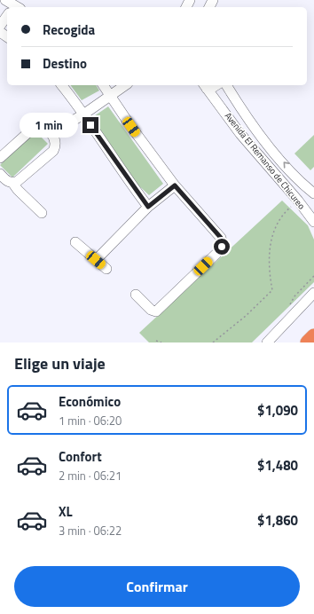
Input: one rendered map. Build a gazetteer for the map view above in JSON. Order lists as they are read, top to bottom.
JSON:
{
  "streets": {
    "street": ["Avenida El Remanso de Chicureo"]
  },
  "page": {
    "banner": ["Recogida", "Destino"],
    "bubble": "1 min",
    "heading": "Elige un viaje",
    "list": [
      {
        "name": "Económico",
        "note": "1 min · 06:20",
        "value": "$1,090"
      },
      {
        "name": "Confort",
        "note": "2 min · 06:21",
        "value": "$1,480"
      },
      {
        "name": "XL",
        "note": "3 min · 06:22",
        "value": "$1,860"
      }
    ],
    "buttons": "Confirmar"
  }
}
